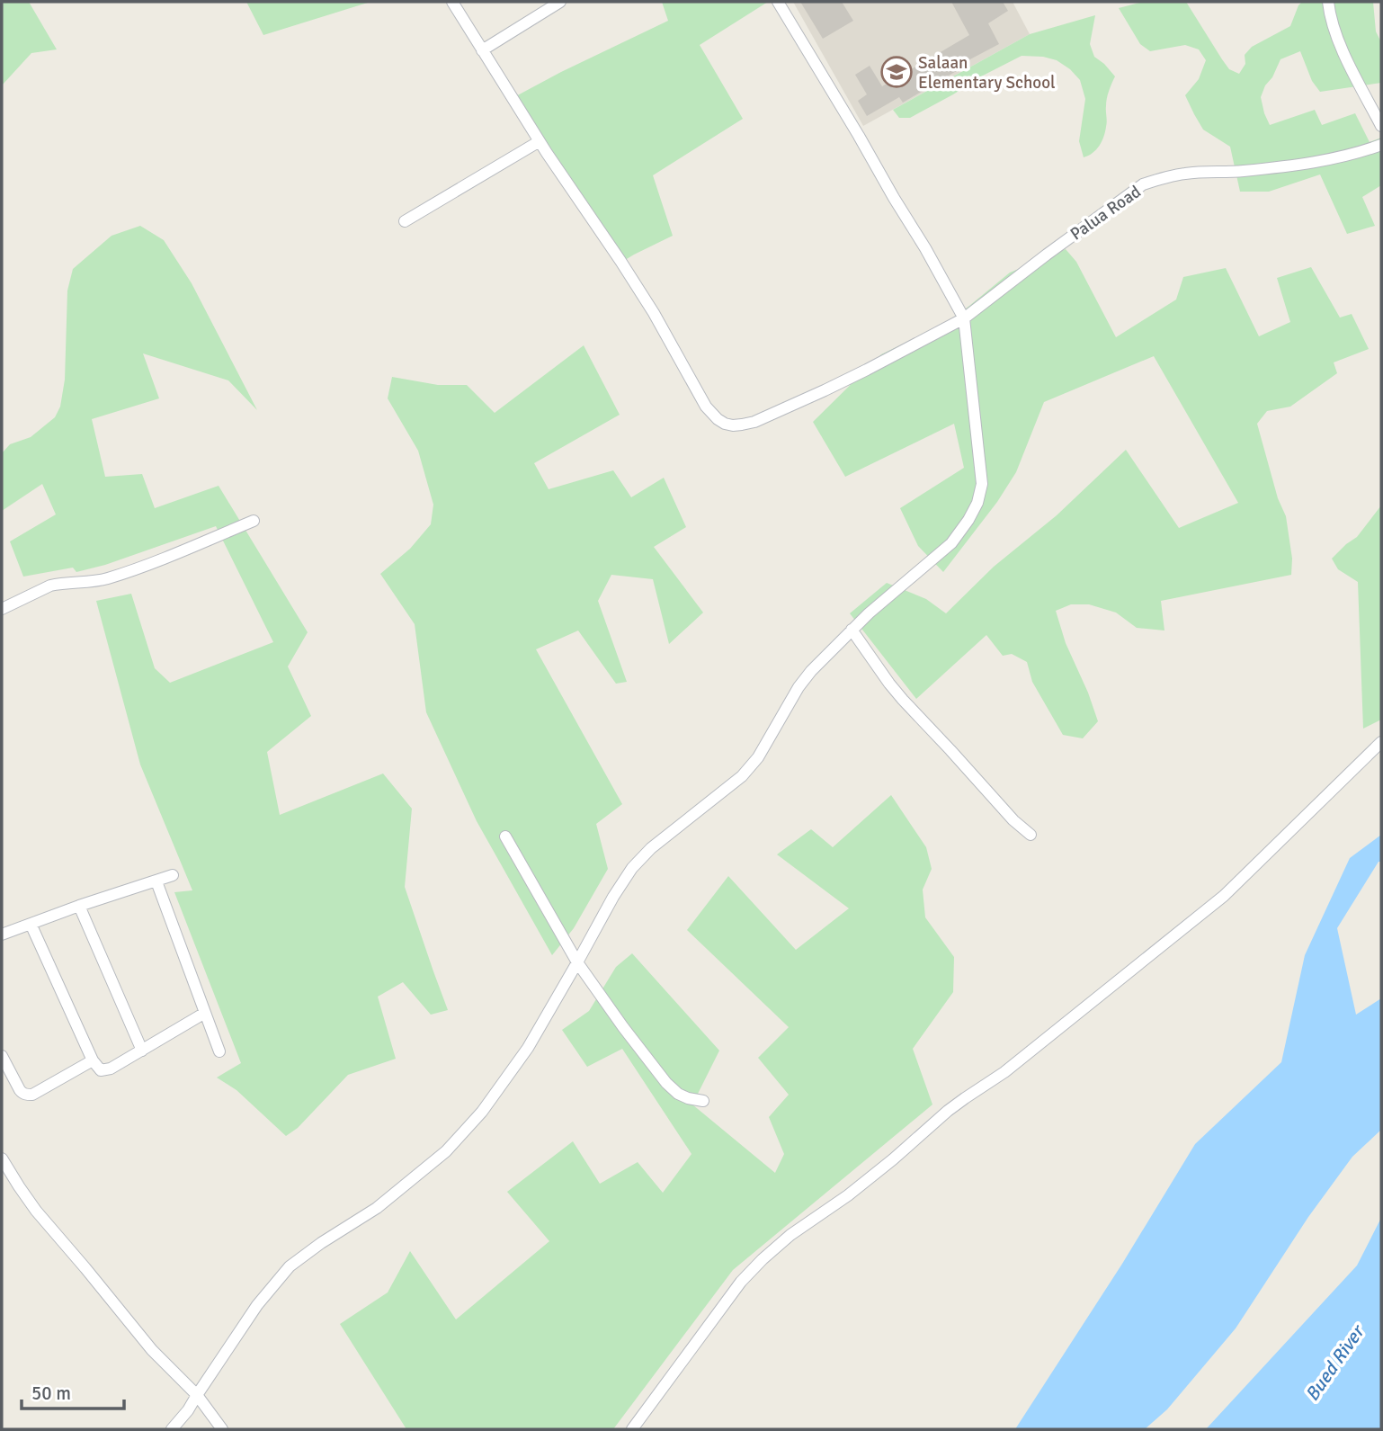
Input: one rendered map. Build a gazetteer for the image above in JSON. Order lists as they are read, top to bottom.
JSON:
{
  "streets": {
    "street": ["Palua Road"]
  },
  "water": ["Bued River"],
  "places": {
    "school or university": ["Salaan Elementary School"]
  },
  "scale_bar": "50 m"
}
